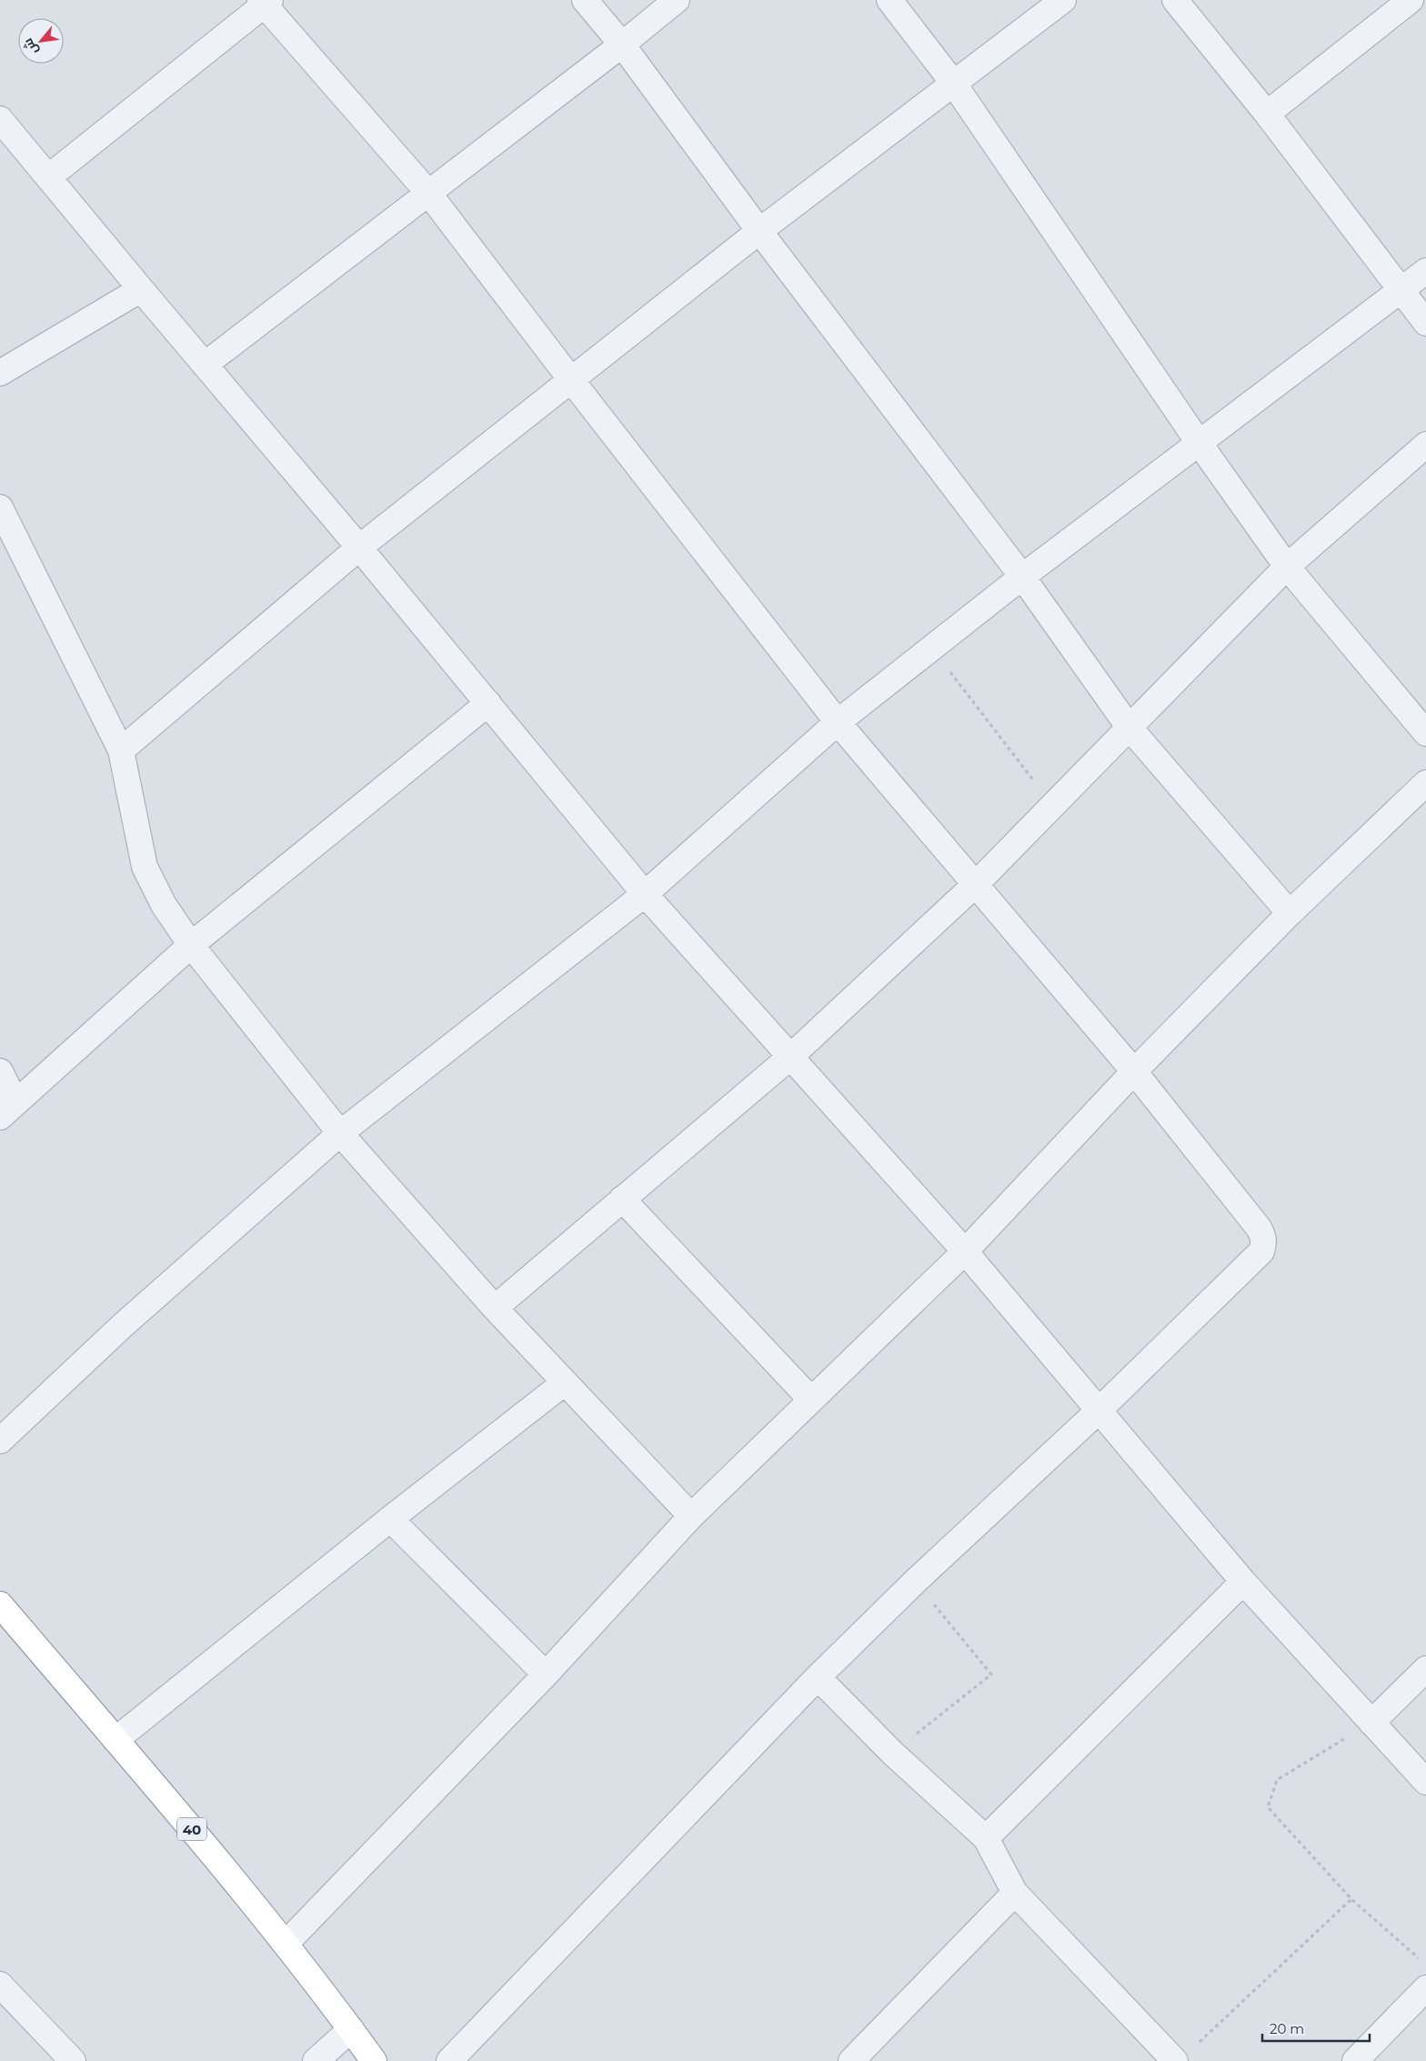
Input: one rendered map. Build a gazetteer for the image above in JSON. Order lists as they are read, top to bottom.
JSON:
{
  "streets": {
    "highway": ["40"]
  },
  "scale_bar": "20 m",
  "north": "bottom left"
}
